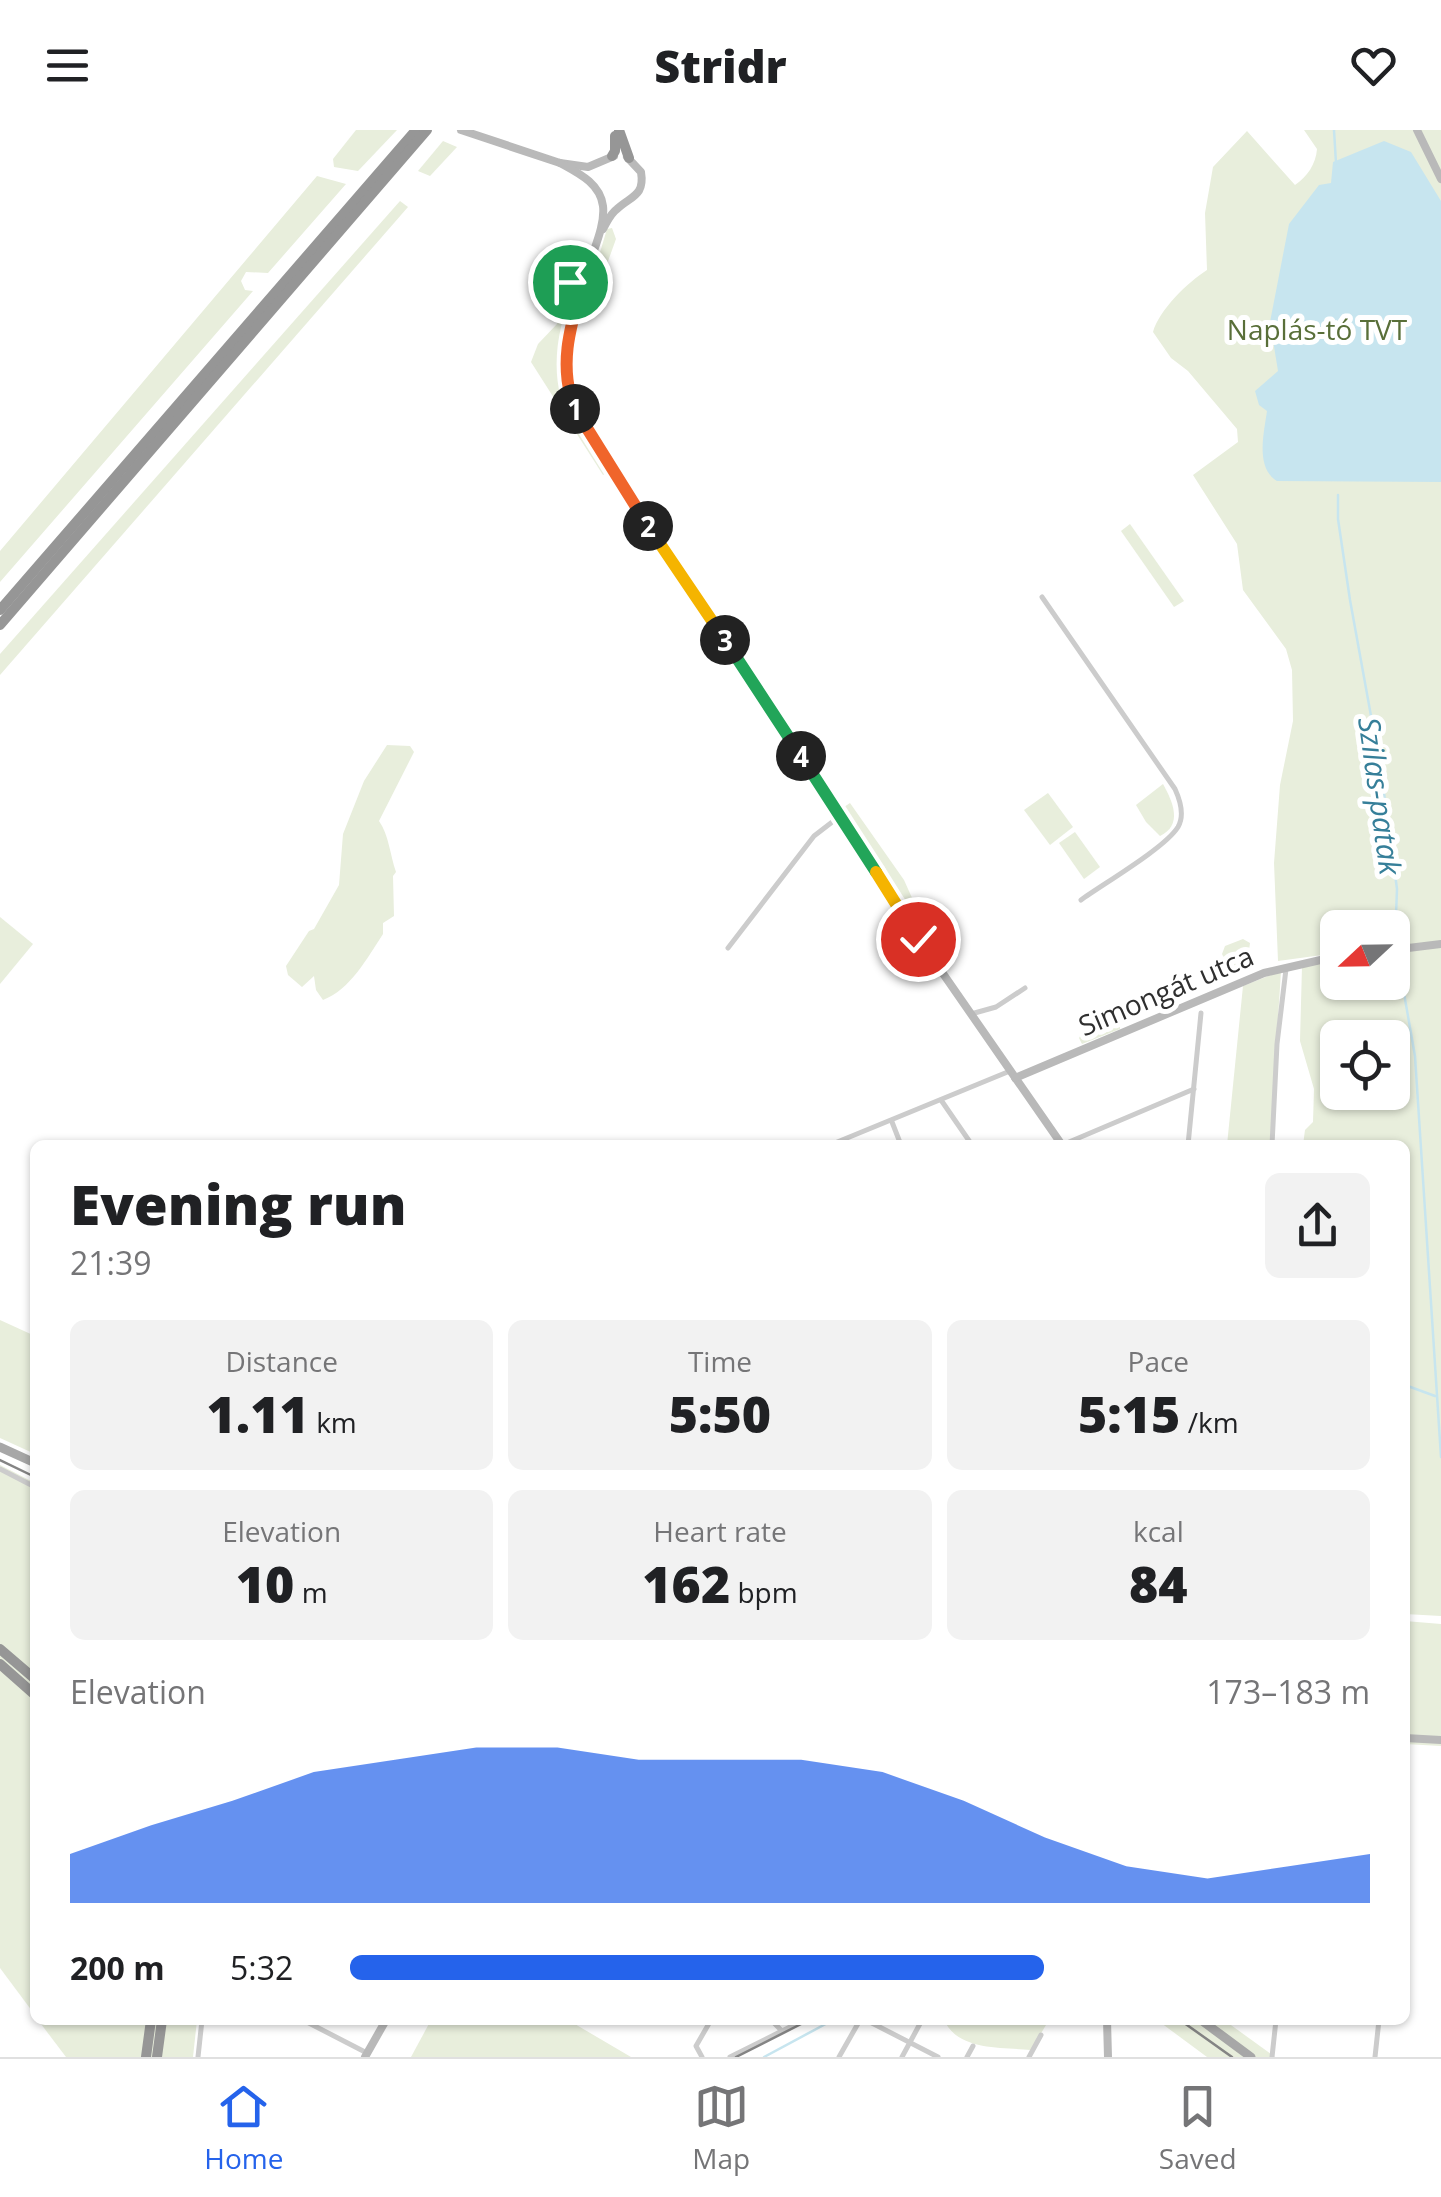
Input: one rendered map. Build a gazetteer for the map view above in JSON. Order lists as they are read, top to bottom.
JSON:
{
  "streets": {
    "main road": ["Simongát utca"]
  },
  "water": ["Szilas-patak"],
  "parks": ["Naplás-tó TVT"],
  "north": "left",
  "page": {
    "header": "Stridr",
    "pins": [
      "1",
      "2",
      "3",
      "4"
    ],
    "heading": ["Evening run", "21:39"],
    "stats": [
      ["Distance", "1.11 km"],
      ["Time", "5:50"],
      ["Pace", "5:15 /km"],
      ["Elevation", "10 m"],
      ["Heart rate", "162 bpm"],
      ["kcal", "84"]
    ],
    "chart": ["Elevation", "173–183 m"],
    "list": [
      {
        "name": "200 m",
        "note": "5:32"
      }
    ],
    "tabs": ["Home", "Map", "Saved"]
  }
}
